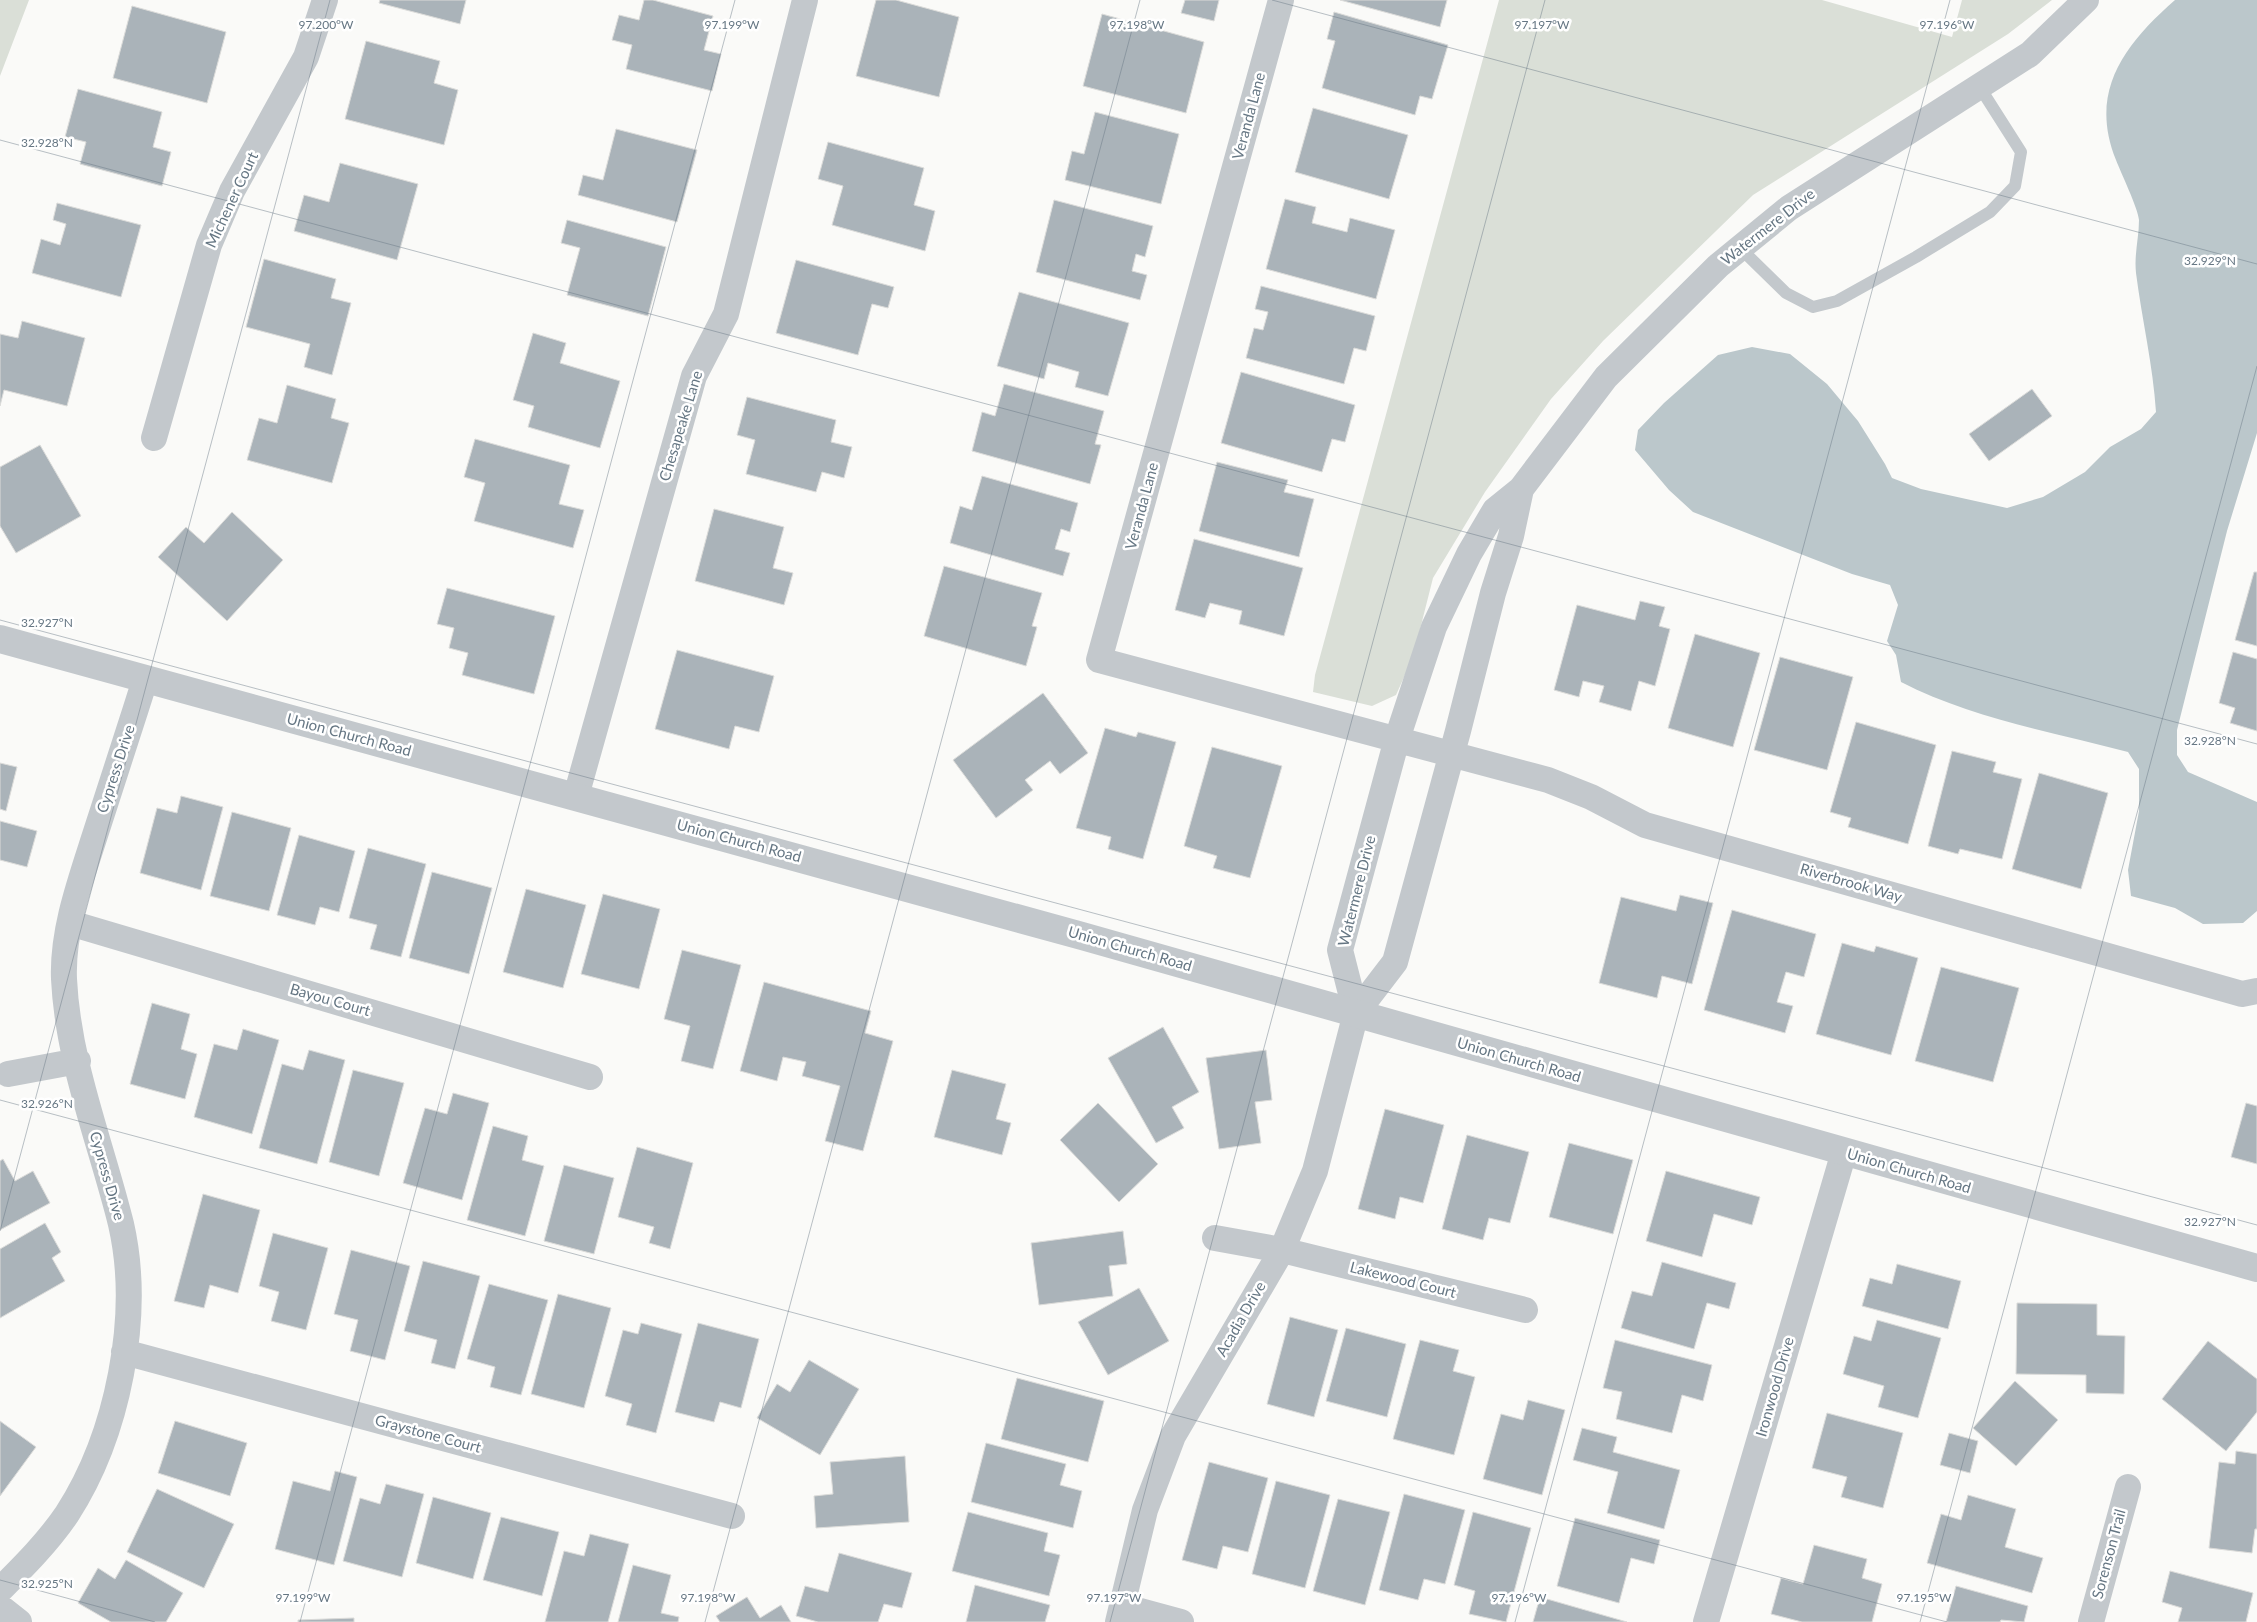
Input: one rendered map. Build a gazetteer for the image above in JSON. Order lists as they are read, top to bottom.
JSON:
{
  "streets": {
    "street": [
      "Veranda Lane",
      "Michener Court",
      "Watermere Drive",
      "Chesapeake Lane",
      "Union Church Road",
      "Cypress Drive",
      "Riverbrook Way",
      "Bayou Court",
      "Lakewood Court",
      "Acadia Drive",
      "Ironwood Drive",
      "Graystone Court",
      "Sorenson Trail"
    ]
  },
  "crossings": [
    ["Veranda Lane", "Watermere Drive"],
    ["Veranda Lane", "Riverbrook Way"],
    ["Watermere Drive", "Union Church Road"],
    ["Watermere Drive", "Riverbrook Way"],
    ["Watermere Drive", "Acadia Drive"],
    ["Chesapeake Lane", "Union Church Road"],
    ["Union Church Road", "Cypress Drive"],
    ["Union Church Road", "Acadia Drive"],
    ["Union Church Road", "Ironwood Drive"],
    ["Cypress Drive", "Bayou Court"],
    ["Cypress Drive", "Graystone Court"],
    ["Lakewood Court", "Acadia Drive"]
  ],
  "coordinates": [
    "97.200°W",
    "97.199°W",
    "97.198°W",
    "97.197°W",
    "97.196°W",
    "32.928°N",
    "32.929°N",
    "32.927°N",
    "32.926°N",
    "32.925°N",
    "97.195°W"
  ]
}
